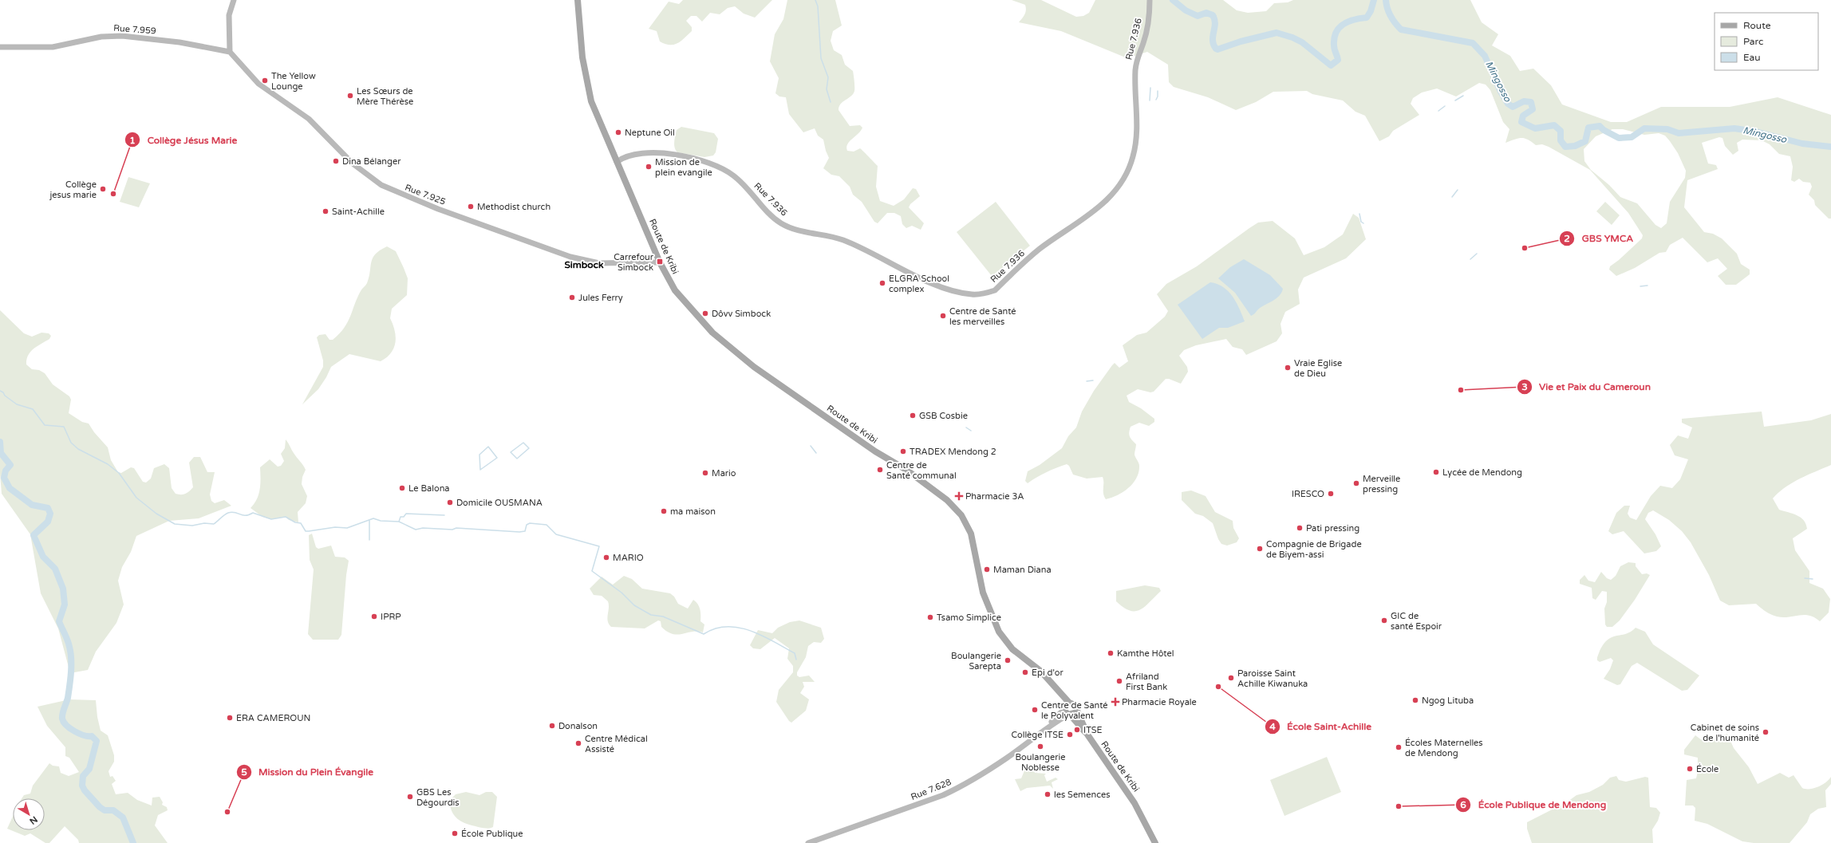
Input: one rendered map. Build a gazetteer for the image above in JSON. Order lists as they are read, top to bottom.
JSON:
{
  "streets": {
    "main road": ["Route de Kribi"],
    "street": [
      "Rue 7.959",
      "Rue 7.936",
      "Rue 7.925",
      "Rue 7.628"
    ]
  },
  "crossings": [
    ["Rue 7.959", "Rue 7.925"],
    ["Rue 7.936", "Route de Kribi"],
    ["Rue 7.925", "Route de Kribi"],
    ["Route de Kribi", "Rue 7.628"]
  ],
  "districts": ["Simbock"],
  "water": ["Mingosso"],
  "places": {
    "other": [
      "The Yellow Lounge",
      "Les Sœurs de Mère Thérèse",
      "Neptune Oil",
      "Dina Bélanger",
      "Mission de plein evangile",
      "Collège jesus marie",
      "Collège Jésus Marie",
      "Methodist church",
      "Saint-Achille",
      "GBS YMCA",
      "ELGRA School complex",
      "Jules Ferry",
      "Dôvv Simbock",
      "Centre de Santé les merveilles",
      "Vraie Eglise de Dieu",
      "Vie et Paix du Cameroun",
      "GSB Cosbie",
      "TRADEX Mendong 2",
      "Centre de Santé communal",
      "Lycée de Mendong",
      "Mario",
      "Merveille pressing",
      "Le Balona",
      "IRESCO",
      "Domicile OUSMANA",
      "ma maison",
      "Pati pressing",
      "Compagnie de Brigade de Biyem-assi",
      "MARIO",
      "Maman Diana",
      "IPRP",
      "Tsamo Simplice",
      "GIC de santé Espoir",
      "Kamthe Hôtel",
      "Boulangerie Sarepta",
      "Epi d'or",
      "Paroisse Saint Achille Kiwanuka",
      "Afriland First Bank",
      "École Saint-Achille",
      "Ngog Lituba",
      "Centre de Santé le Polyvalent",
      "ERA CAMEROUN",
      "Donalson",
      "ITSE",
      "Cabinet de soins de l'humanité",
      "Collège ITSE",
      "Centre Médical Assisté",
      "Boulangerie Noblesse",
      "Écoles Maternelles de Mendong",
      "École",
      "les Semences",
      "GBS Les Dégourdis",
      "École Publique de Mendong",
      "Mission du Plein Évangile",
      "École Publique"
    ],
    "transit": ["Carrefour Simbock"],
    "health": ["Pharmacie 3A", "Pharmacie Royale"]
  },
  "legend": ["Route", "Parc", "Eau"],
  "north": "bottom right"
}
